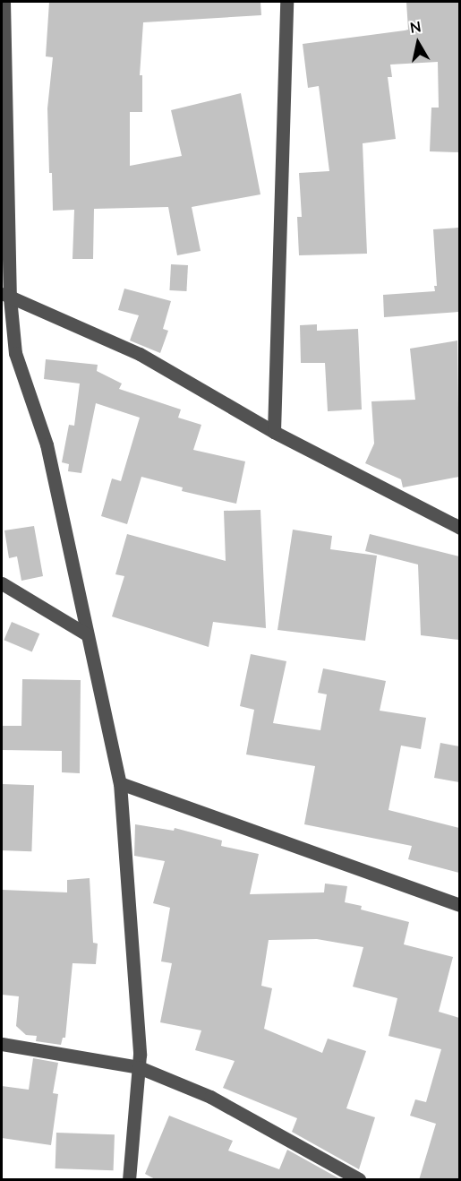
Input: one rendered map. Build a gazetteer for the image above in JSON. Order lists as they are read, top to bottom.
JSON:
{
  "north": "top"
}
